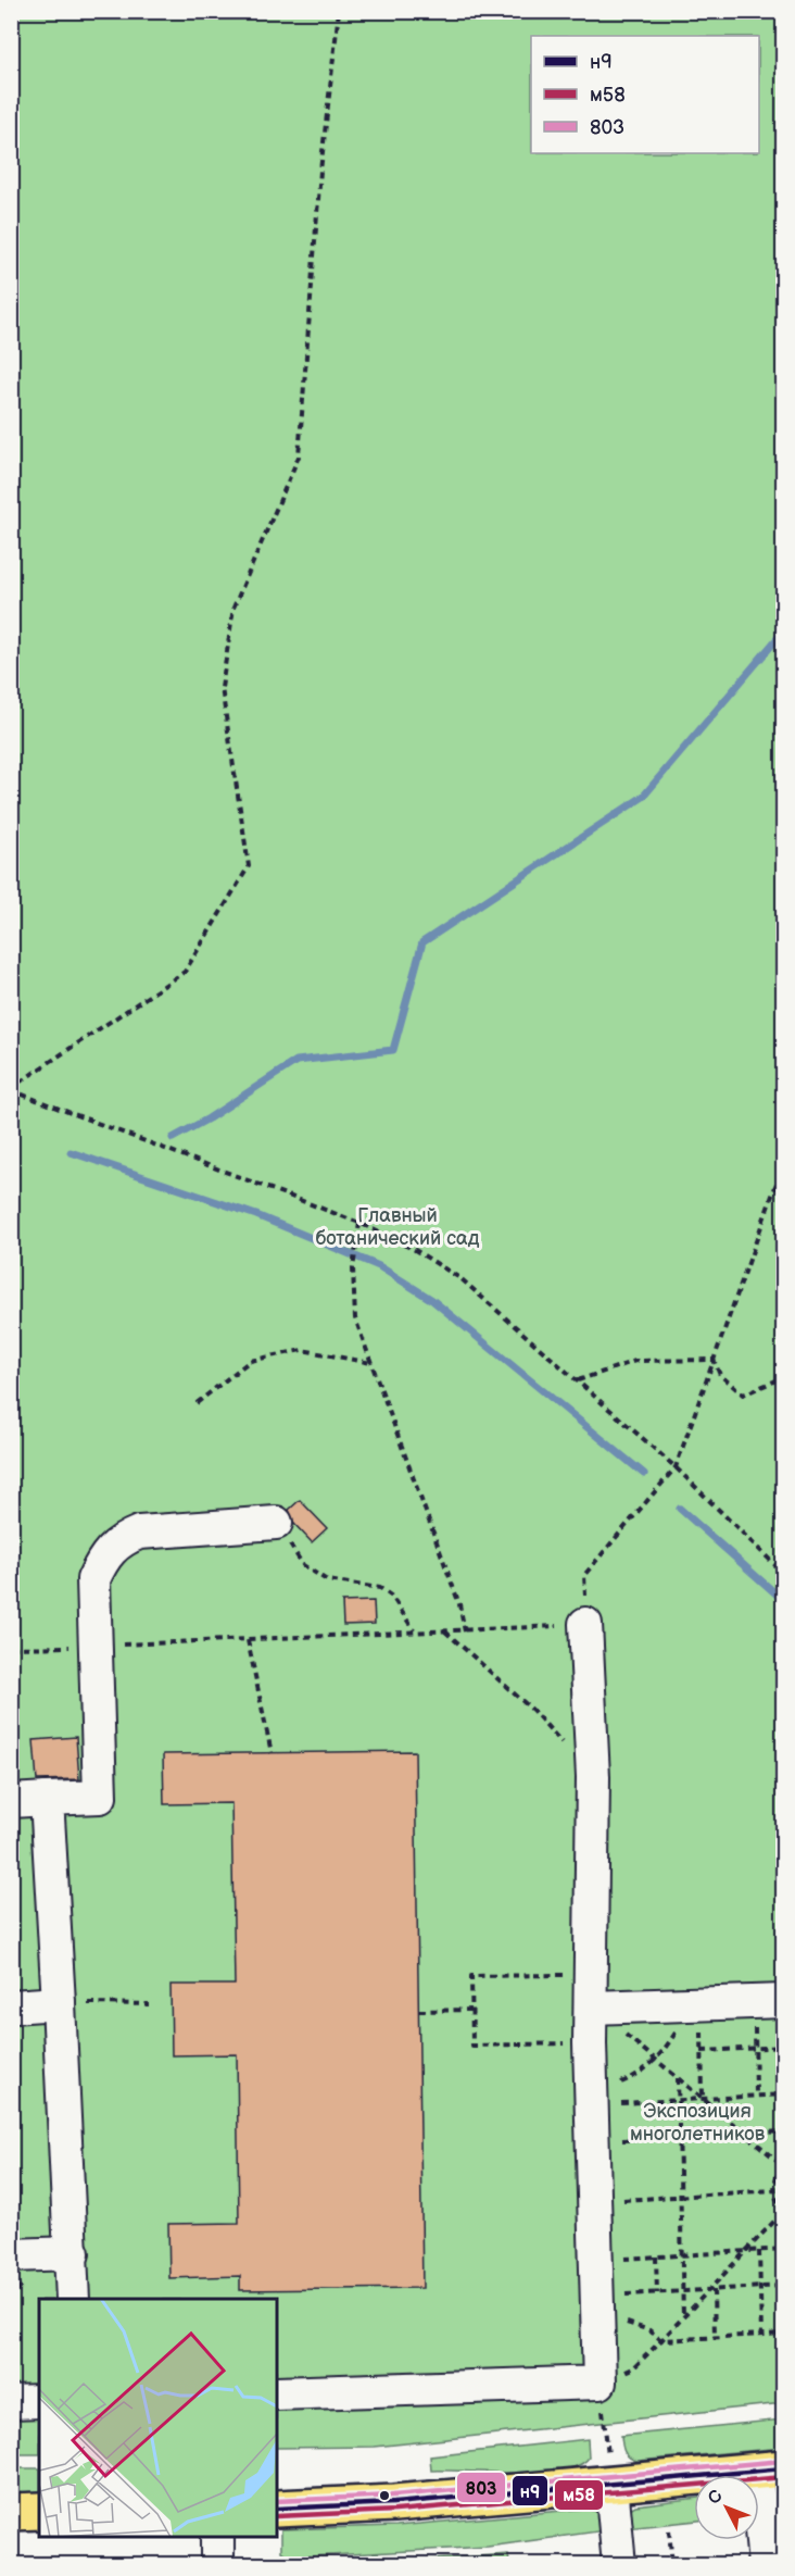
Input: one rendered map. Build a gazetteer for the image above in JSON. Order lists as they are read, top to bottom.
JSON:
{
  "parks": ["Главный ботанический сад", "Экспозиция многолетников"],
  "lines": ["transit line 803", "transit line н9", "transit line м58"],
  "legend": ["н9", "м58", "803"],
  "north": "top left"
}
